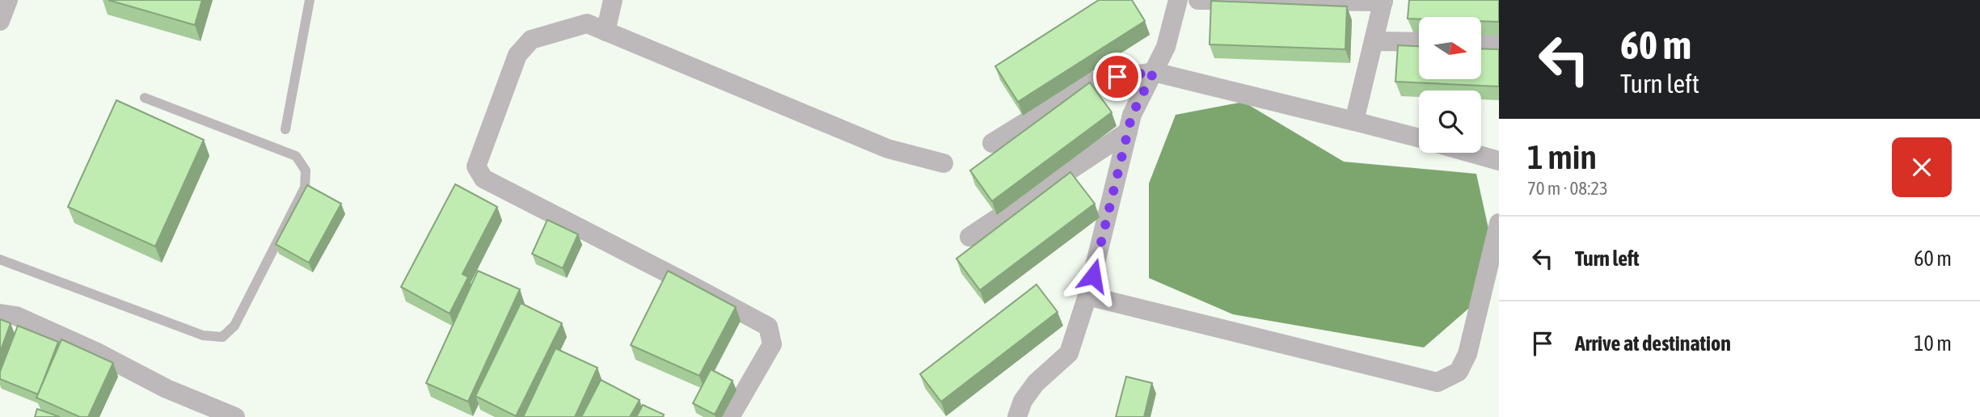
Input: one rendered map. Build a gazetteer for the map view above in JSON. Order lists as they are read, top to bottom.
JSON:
{
  "north": "right",
  "page": {
    "turn": ["60 m", "Turn left"],
    "heading": ["1 min", "70 m · 08:23"],
    "list": [
      {
        "name": "Turn left",
        "value": "60 m"
      },
      {
        "name": "Arrive at destination",
        "value": "10 m"
      }
    ]
  }
}
